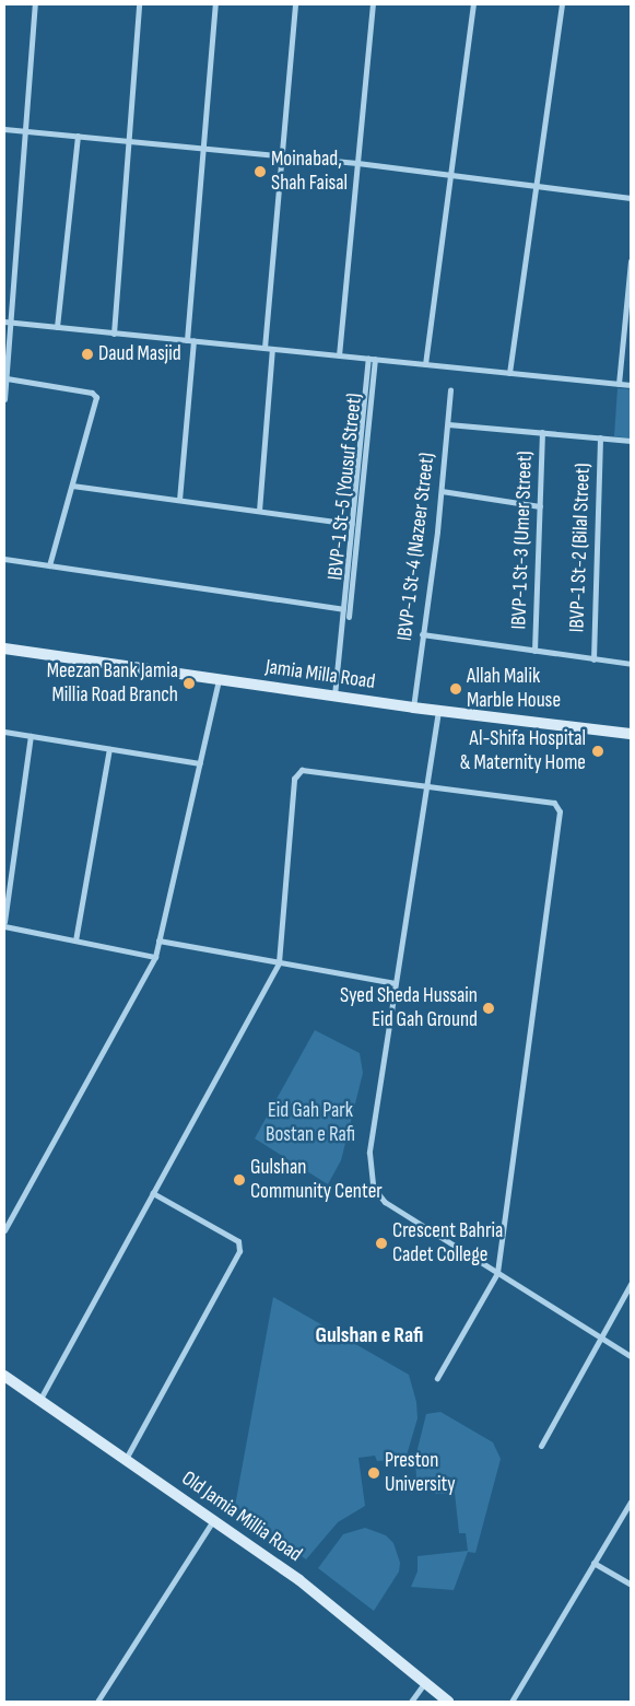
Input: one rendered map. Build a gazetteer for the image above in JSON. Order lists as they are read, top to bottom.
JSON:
{
  "streets": {
    "main road": ["Jamia Milla Road", "Old Jamia Millia Road"],
    "street": [
      "IBVP-1 St-5 (Yousuf Street)",
      "IBVP-1 St-3 (Umer Street)",
      "IBVP-1 St-4 (Nazeer Street)",
      "IBVP-1 St-2 (Bilal Street)"
    ]
  },
  "crossings": [
    ["IBVP-1 St-4 (Nazeer Street)", "Jamia Milla Road"]
  ],
  "districts": ["Gulshan e Rafi"],
  "parks": ["Eid Gah Park Bostan e Rafi"],
  "places": [
    "Moinabad, Shah Faisal",
    "Daud Masjid",
    "Meezan Bank Jamia Millia Road Branch",
    "Allah Malik Marble House",
    "Al-Shifa Hospital & Maternity Home",
    "Syed Sheda Hussain Eid Gah Ground",
    "Gulshan Community Center",
    "Crescent Bahria Cadet College",
    "Preston University"
  ]
}
